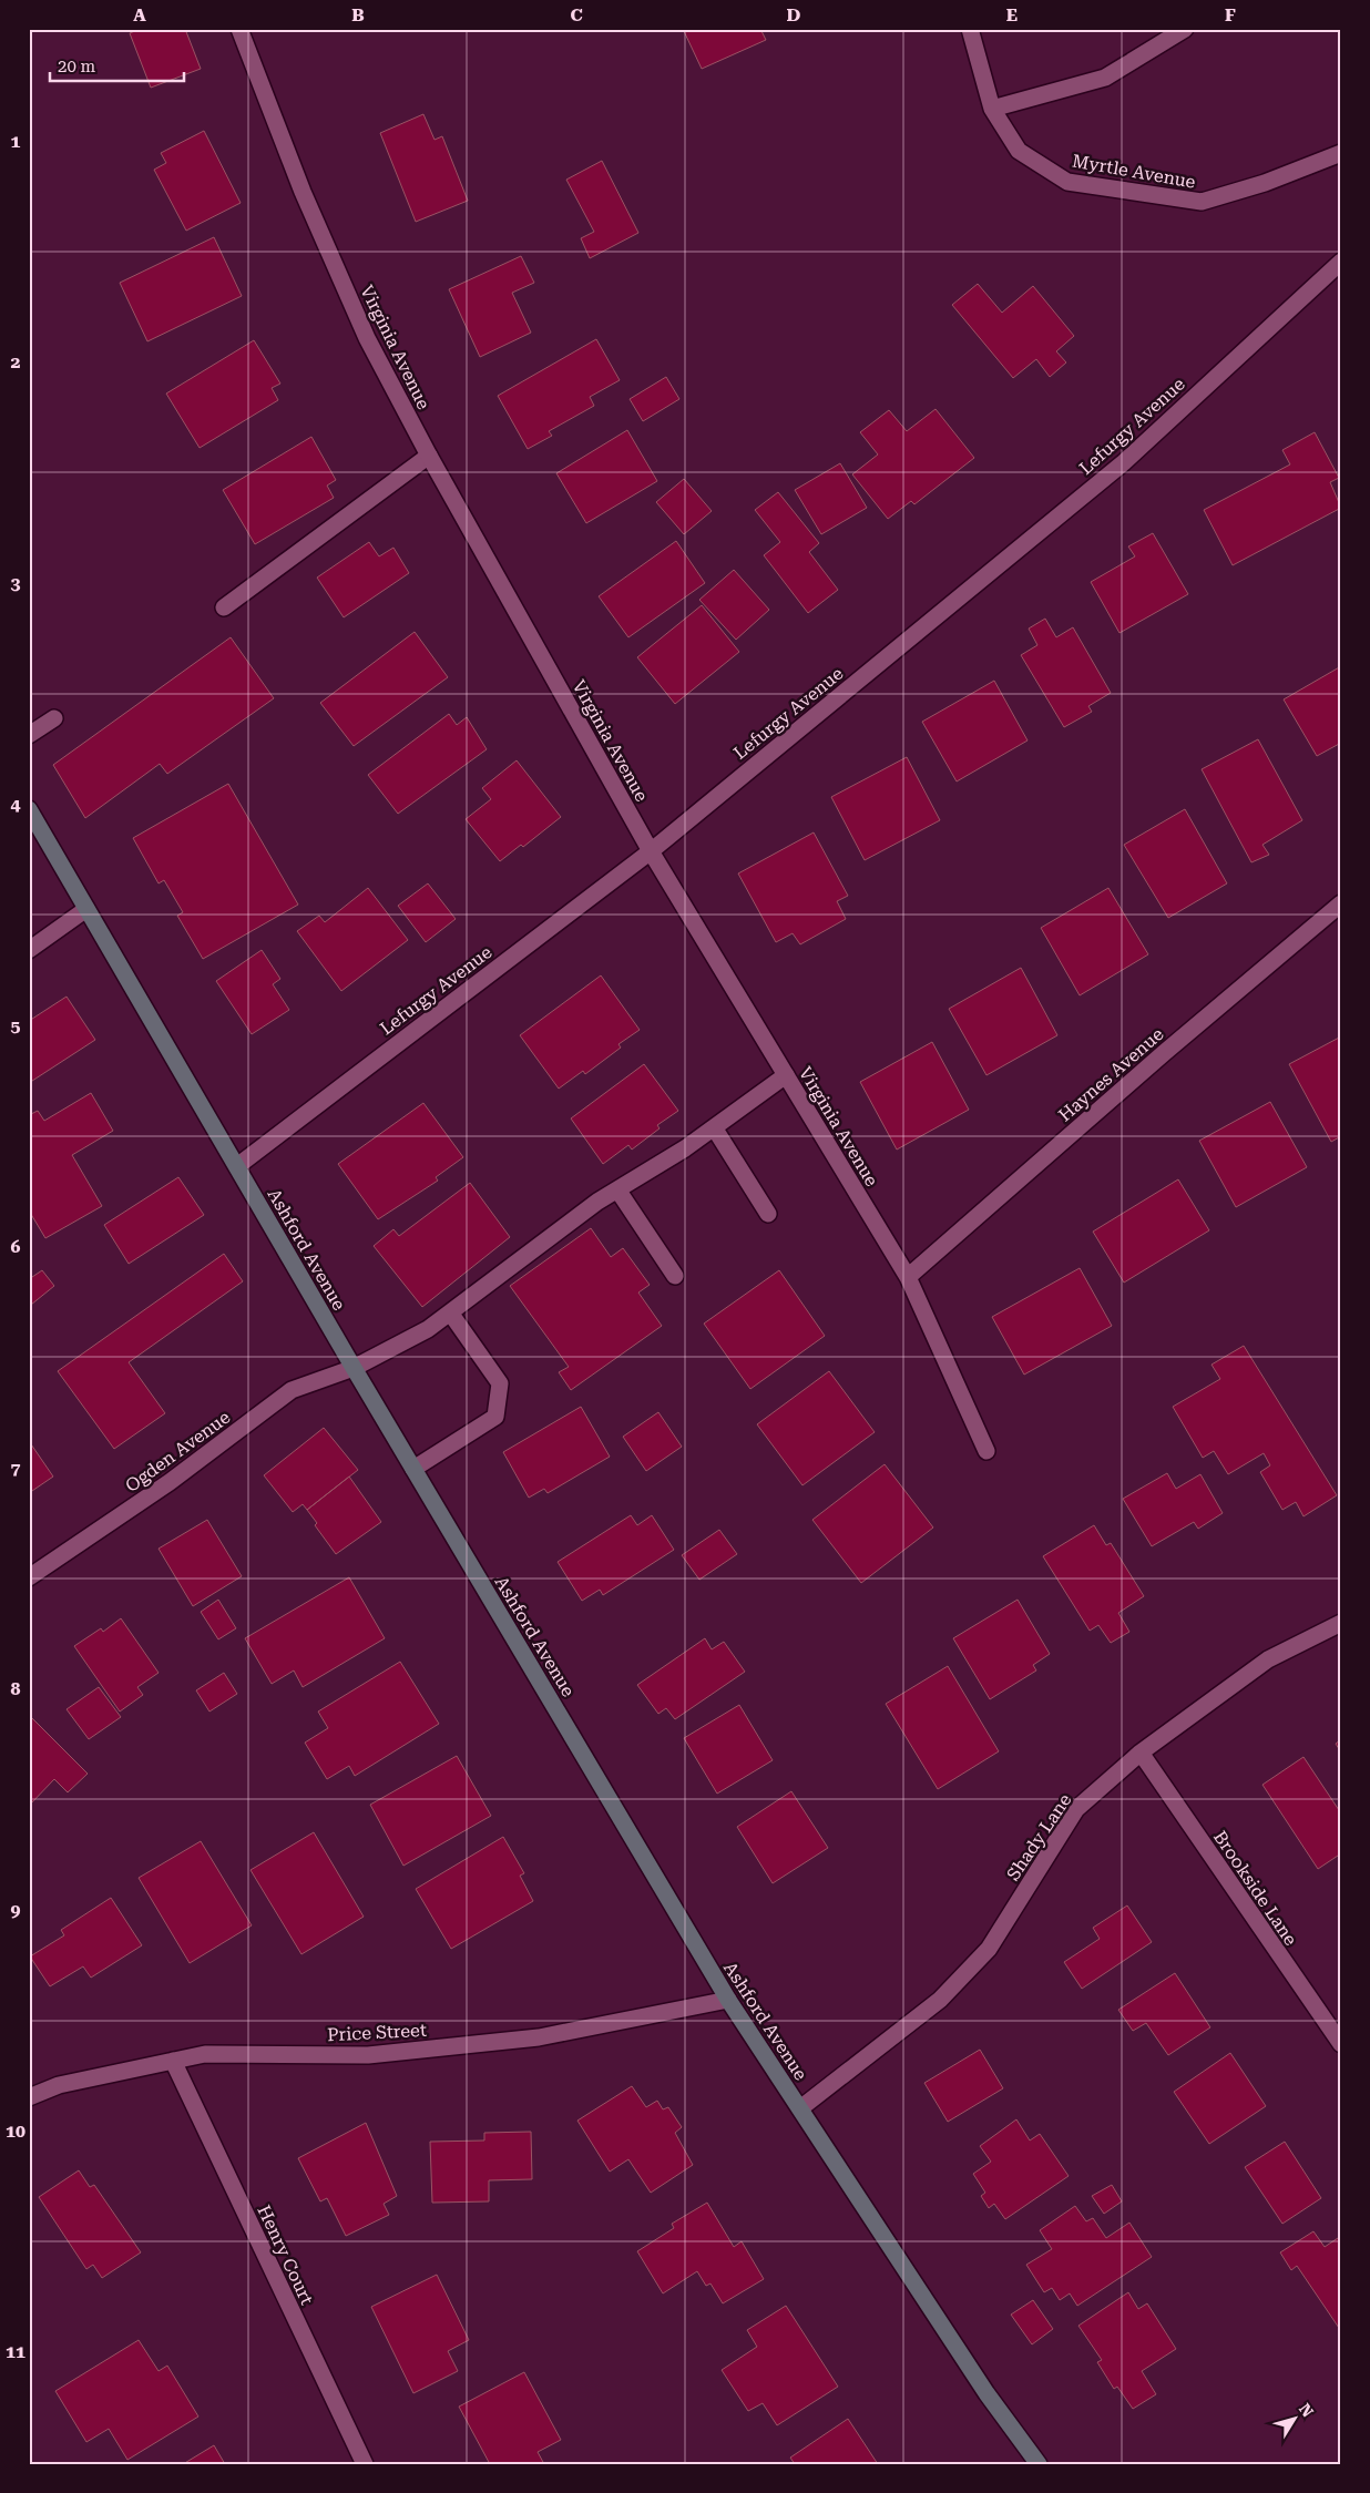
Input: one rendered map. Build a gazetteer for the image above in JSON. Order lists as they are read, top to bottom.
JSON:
{
  "streets": {
    "main road": ["Ashford Avenue"],
    "street": [
      "Myrtle Avenue",
      "Virginia Avenue",
      "Lefurgy Avenue",
      "Haynes Avenue",
      "Ogden Avenue",
      "Shady Lane",
      "Brookside Lane",
      "Price Street",
      "Henry Court"
    ]
  },
  "crossings": [
    ["Virginia Avenue", "Lefurgy Avenue"],
    ["Virginia Avenue", "Haynes Avenue"],
    ["Virginia Avenue", "Ogden Avenue"],
    ["Lefurgy Avenue", "Ashford Avenue"],
    ["Ashford Avenue", "Ogden Avenue"],
    ["Ashford Avenue", "Shady Lane"],
    ["Ashford Avenue", "Price Street"],
    ["Shady Lane", "Brookside Lane"],
    ["Price Street", "Henry Court"]
  ],
  "scale_bar": "20 m",
  "north": "top right",
  "grid": {
    "columns": [
      "A",
      "B",
      "C",
      "D",
      "E",
      "F"
    ],
    "rows": [
      "1",
      "2",
      "3",
      "4",
      "5",
      "6",
      "7",
      "8",
      "9",
      "10",
      "11"
    ]
  }
}
